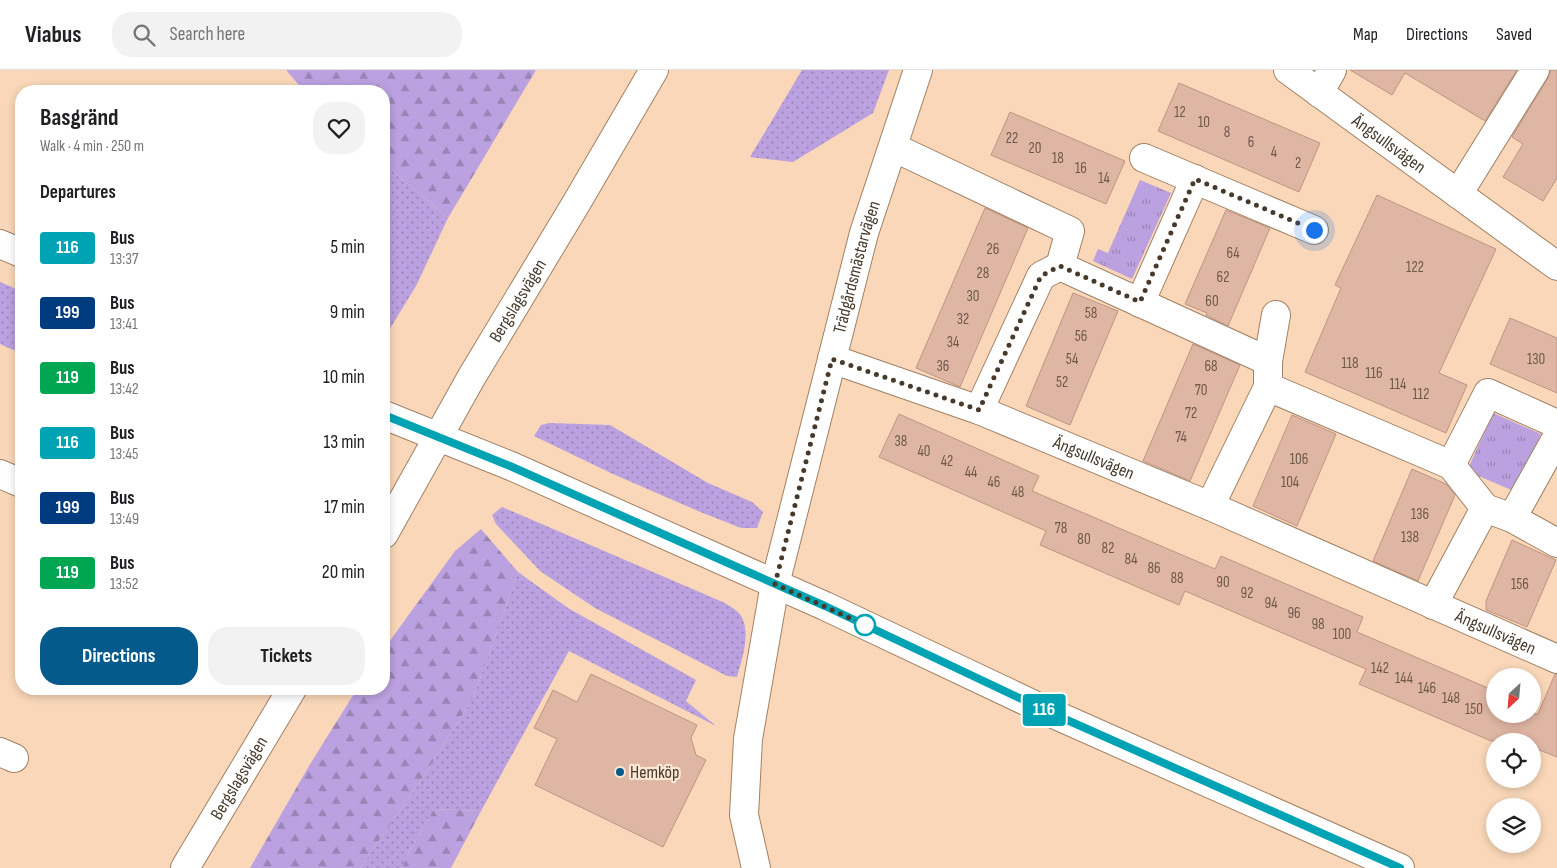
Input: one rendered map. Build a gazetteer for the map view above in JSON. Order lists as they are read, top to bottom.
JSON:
{
  "streets": {
    "street": ["Ängsullsvägen", "Trädgårdsmästarvägen", "Bergslagsvägen"]
  },
  "crossings": [
    ["Ängsullsvägen", "Trädgårdsmästarvägen"]
  ],
  "places": ["Hemköp"],
  "lines": ["bus line 116"],
  "house_numbers": [
    "12",
    "10",
    "8",
    "22",
    "6",
    "20",
    "4",
    "18",
    "2",
    "16",
    "14",
    "26",
    "64",
    "122",
    "28",
    "62",
    "30",
    "60",
    "58",
    "32",
    "56",
    "34",
    "54",
    "130",
    "118",
    "36",
    "68",
    "116",
    "52",
    "114",
    "70",
    "112",
    "72",
    "74",
    "38",
    "40",
    "106",
    "42",
    "44",
    "46",
    "104",
    "48",
    "136",
    "78",
    "138",
    "80",
    "82",
    "84",
    "86",
    "88",
    "90",
    "156",
    "92",
    "94",
    "96",
    "98",
    "100",
    "142",
    "144",
    "146",
    "148",
    "150"
  ],
  "north": "bottom left",
  "page": {
    "header": "Viabus",
    "search": "Search here",
    "nav": ["Map", "Directions", "Saved"],
    "on_map": "116",
    "heading": [
      ["Basgränd", "Walk · 4 min · 250 m"],
      "Departures"
    ],
    "list": [
      {
        "mark": "116",
        "name": "Bus",
        "note": "13:37",
        "value": "5 min"
      },
      {
        "mark": "199",
        "name": "Bus",
        "note": "13:41",
        "value": "9 min"
      },
      {
        "mark": "119",
        "name": "Bus",
        "note": "13:42",
        "value": "10 min"
      },
      {
        "mark": "116",
        "name": "Bus",
        "note": "13:45",
        "value": "13 min"
      },
      {
        "mark": "199",
        "name": "Bus",
        "note": "13:49",
        "value": "17 min"
      },
      {
        "mark": "119",
        "name": "Bus",
        "note": "13:52",
        "value": "20 min"
      }
    ],
    "buttons": ["Directions", "Tickets"]
  }
}
